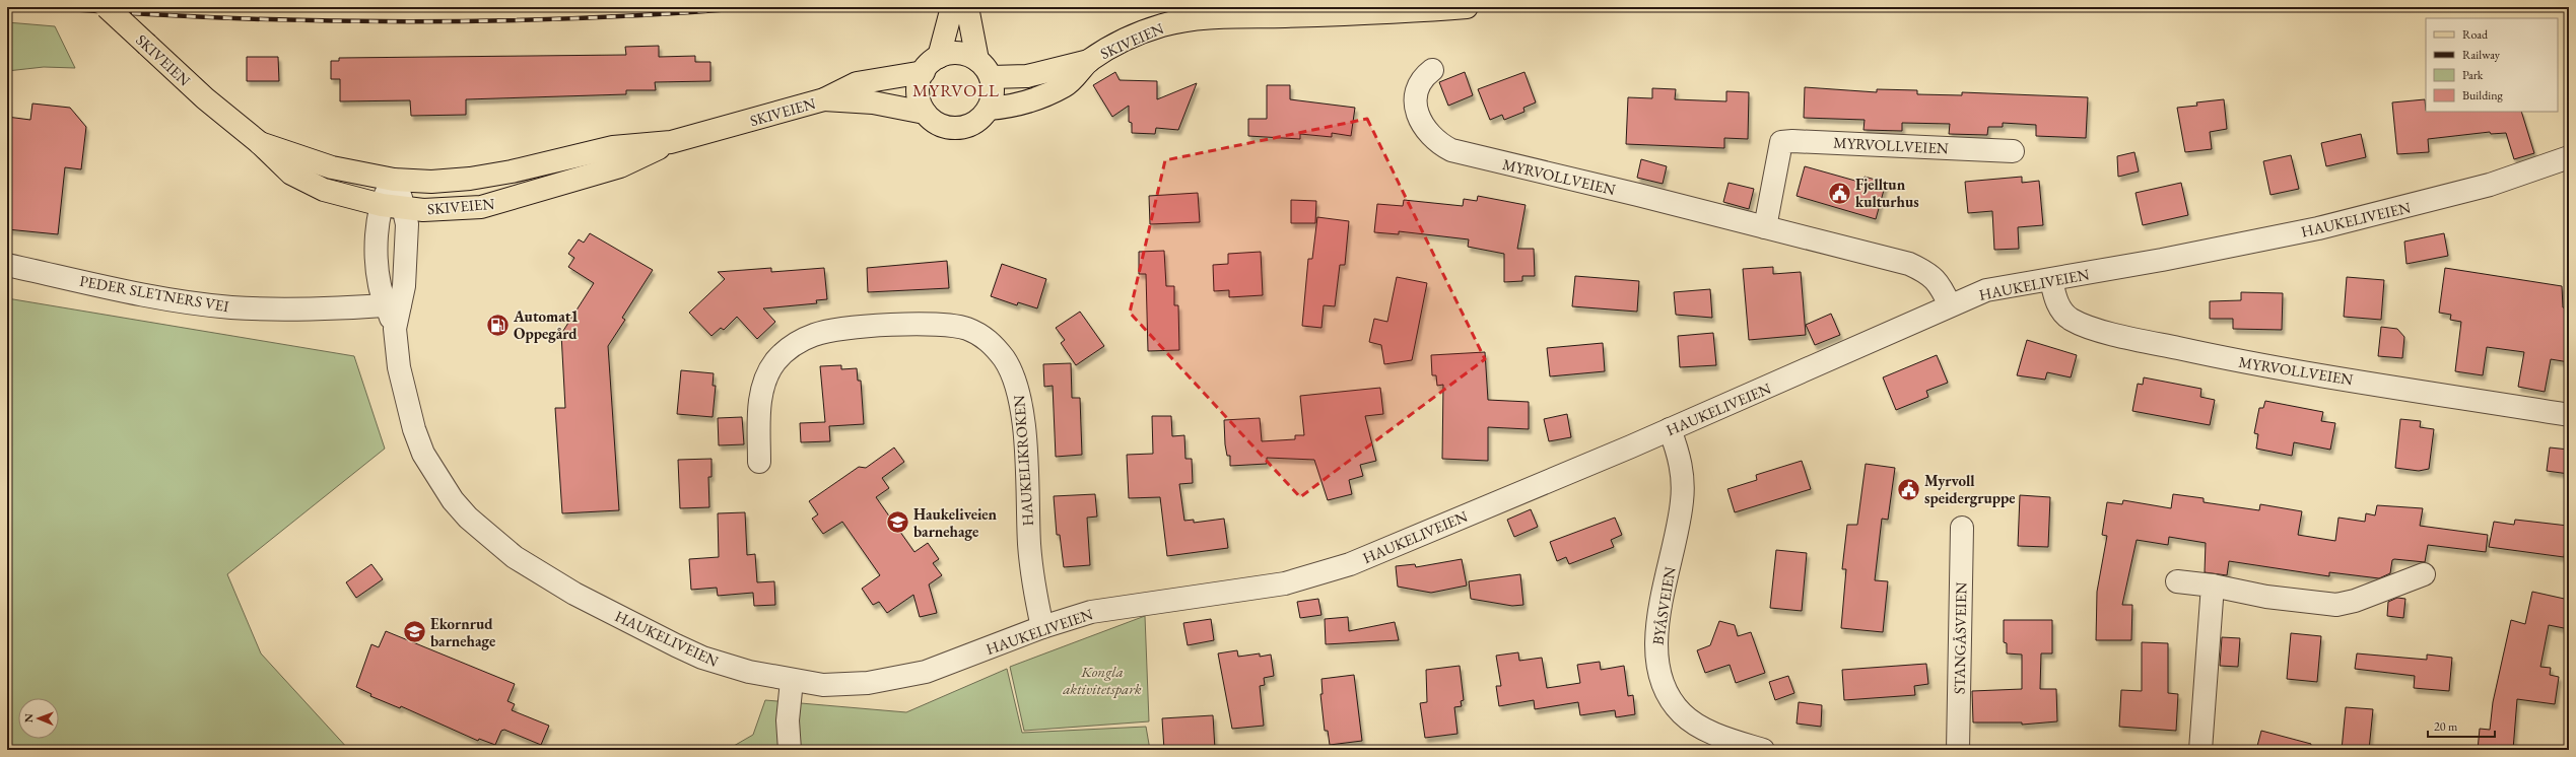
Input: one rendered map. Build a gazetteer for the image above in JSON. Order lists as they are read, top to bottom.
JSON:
{
  "streets": {
    "main road": ["SKIVEIEN"],
    "street": [
      "MYRVOLLVEIEN",
      "HAUKELIVEIEN",
      "PEDER SLETNERS VEI",
      "HAUKELIKROKEN",
      "BYÅSVEIEN",
      "STANGÅSVEIEN"
    ]
  },
  "crossings": [
    ["SKIVEIEN", "HAUKELIVEIEN"],
    ["MYRVOLLVEIEN", "HAUKELIVEIEN"],
    ["HAUKELIVEIEN", "PEDER SLETNERS VEI"],
    ["HAUKELIVEIEN", "HAUKELIKROKEN"],
    ["HAUKELIVEIEN", "BYÅSVEIEN"]
  ],
  "districts": ["MYRVOLL"],
  "parks": ["Kongla aktivitetspark"],
  "places": {
    "public building": ["Fjelltun kulturhus", "Myrvoll speidergruppe"],
    "fuel station": ["Automat1 Oppegård"],
    "school or university": ["Haukeliveien barnehage", "Ekornrud barnehage"]
  },
  "legend": [
    "Road",
    "Railway",
    "Park",
    "Building"
  ],
  "scale_bar": "20 m",
  "north": "left"
}
